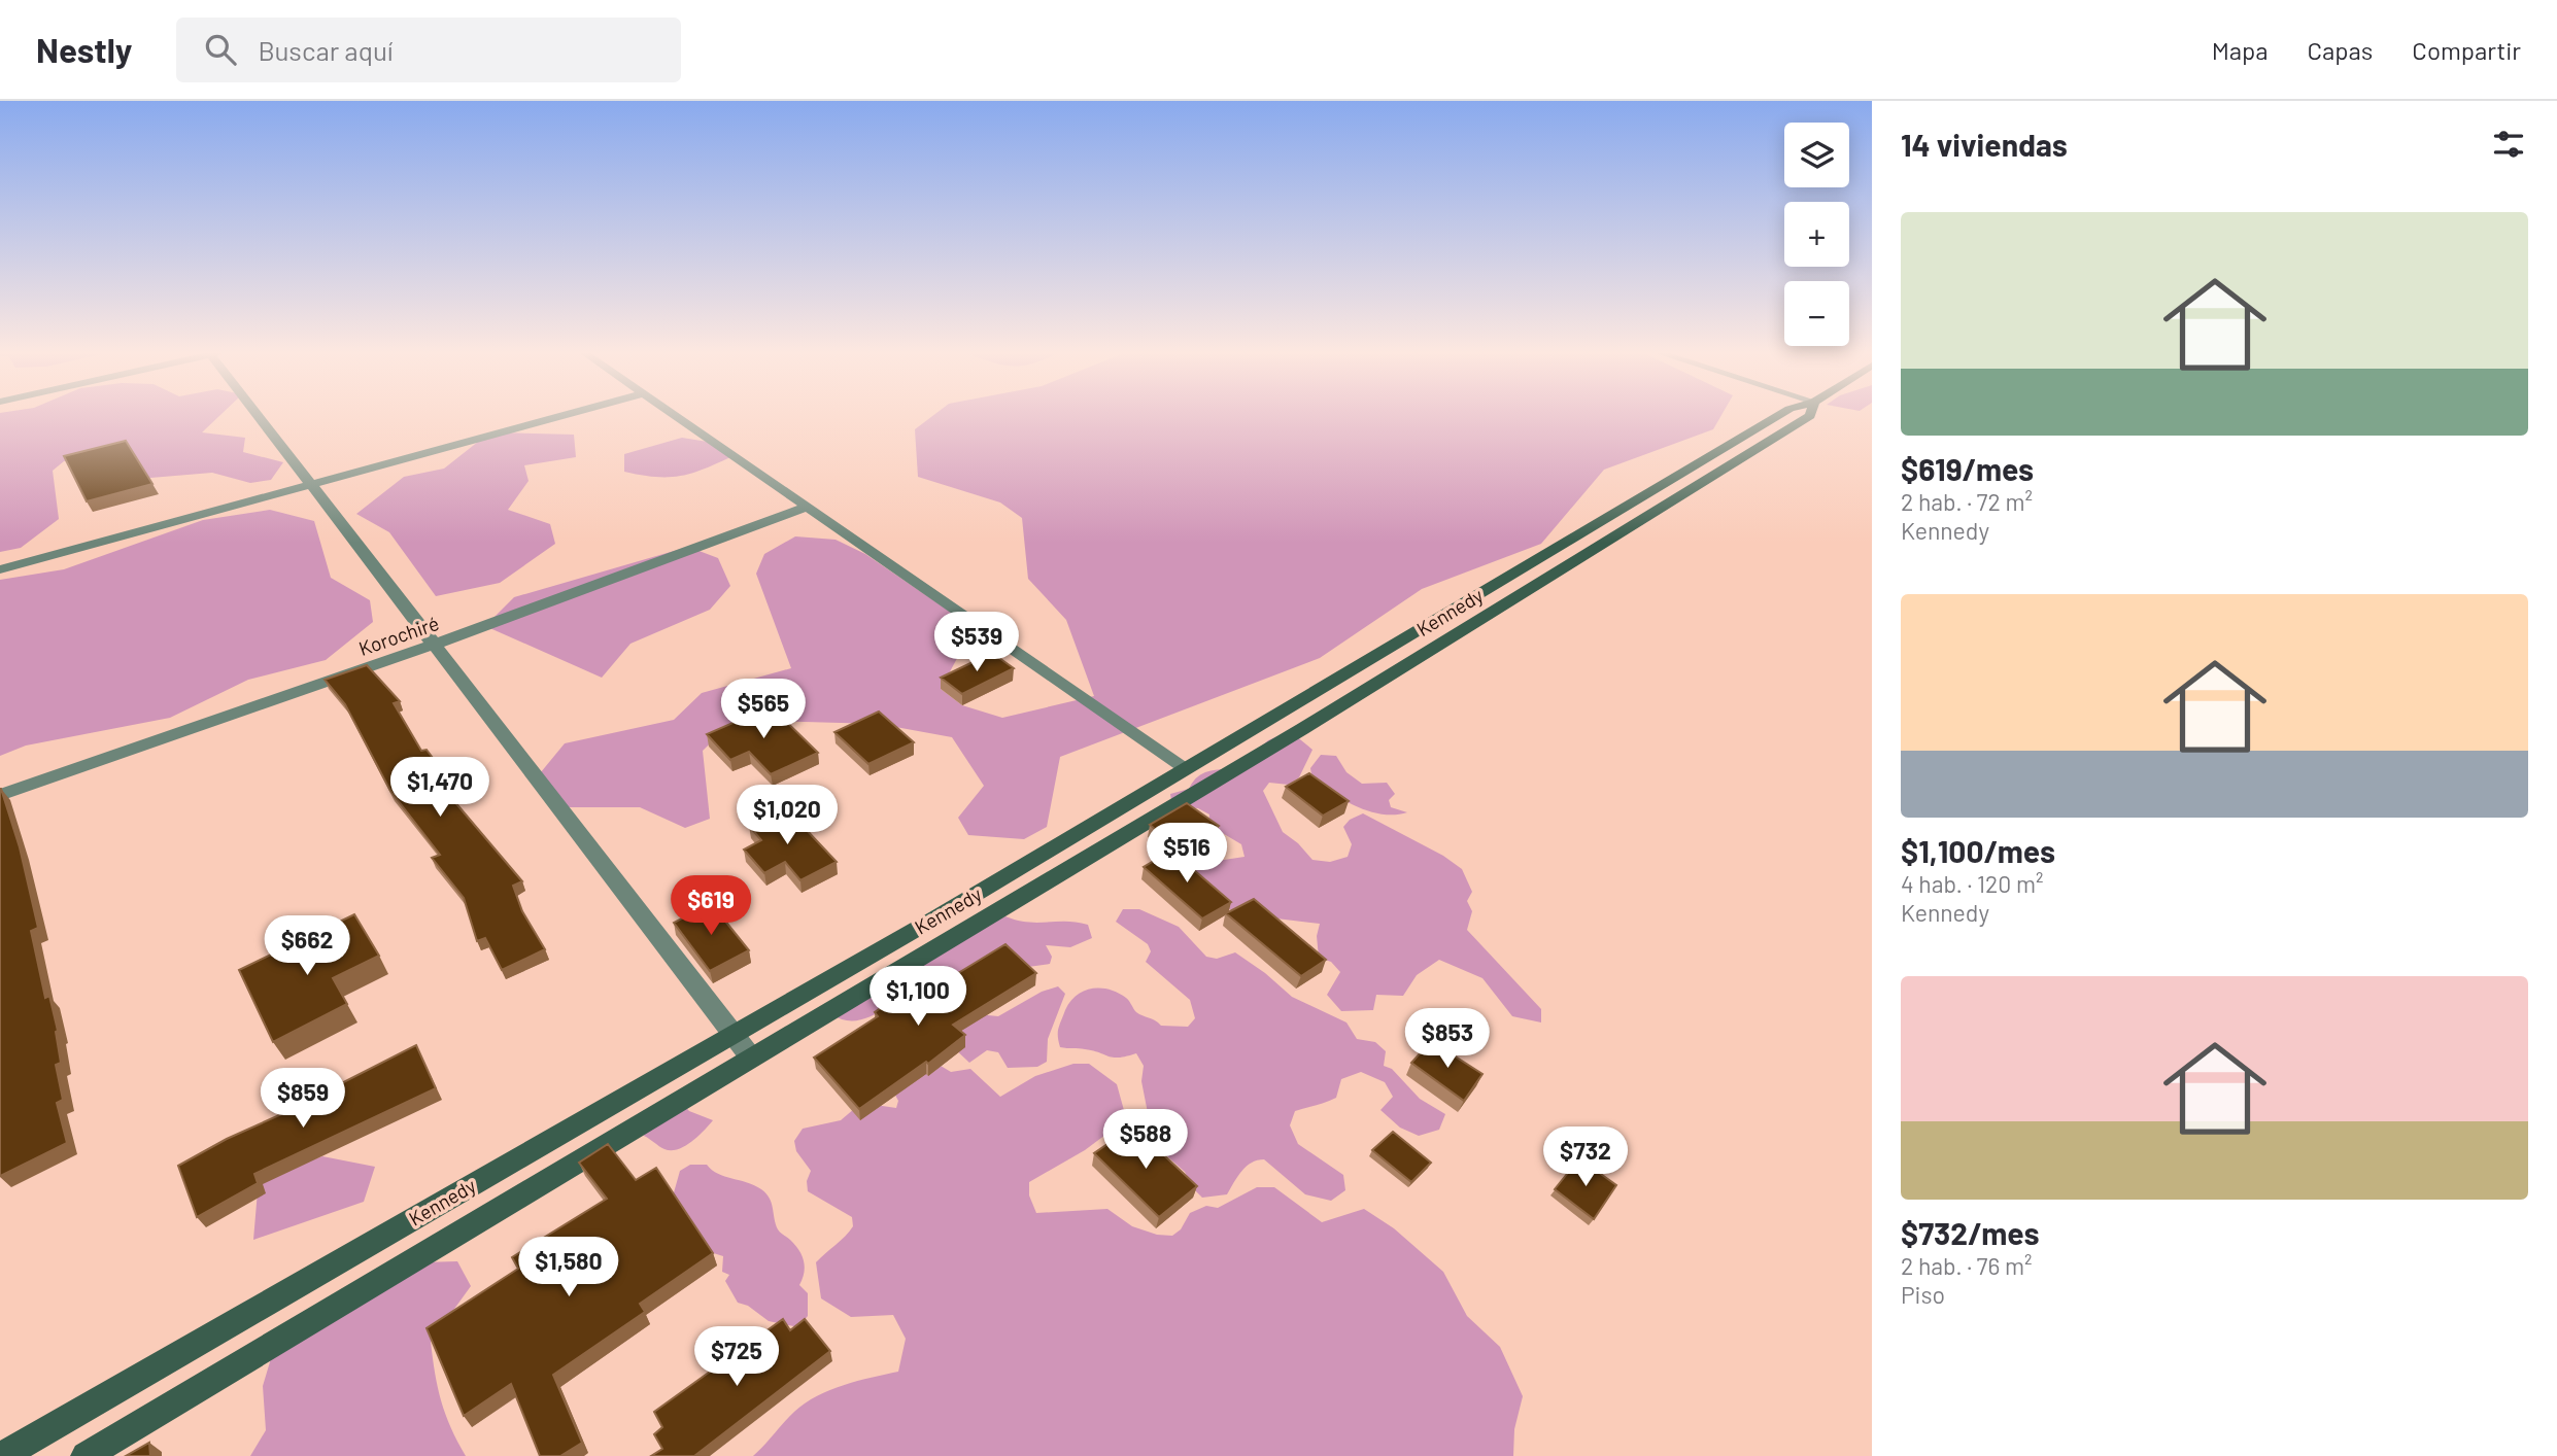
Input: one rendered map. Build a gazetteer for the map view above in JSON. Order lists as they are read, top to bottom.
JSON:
{
  "streets": {
    "main road": ["Kennedy"],
    "street": ["Korochiré"]
  },
  "page": {
    "header": "Nestly",
    "search": "Buscar aquí",
    "nav": ["Mapa", "Capas", "Compartir"],
    "heading": "14 viviendas",
    "map_buttons": ["+", "−"],
    "list": [
      {
        "name": "$619/mes",
        "note": "2 hab. · 72 m² · Kennedy"
      },
      {
        "name": "$1,100/mes",
        "note": "4 hab. · 120 m² · Kennedy"
      },
      {
        "name": "$732/mes",
        "note": "2 hab. · 76 m² · Piso"
      }
    ],
    "price": [
      "$539",
      "$565",
      "$1,470",
      "$1,020",
      "$516",
      "$619",
      "$662",
      "$1,100",
      "$853",
      "$859",
      "$588",
      "$732",
      "$1,580",
      "$725"
    ]
  }
}
